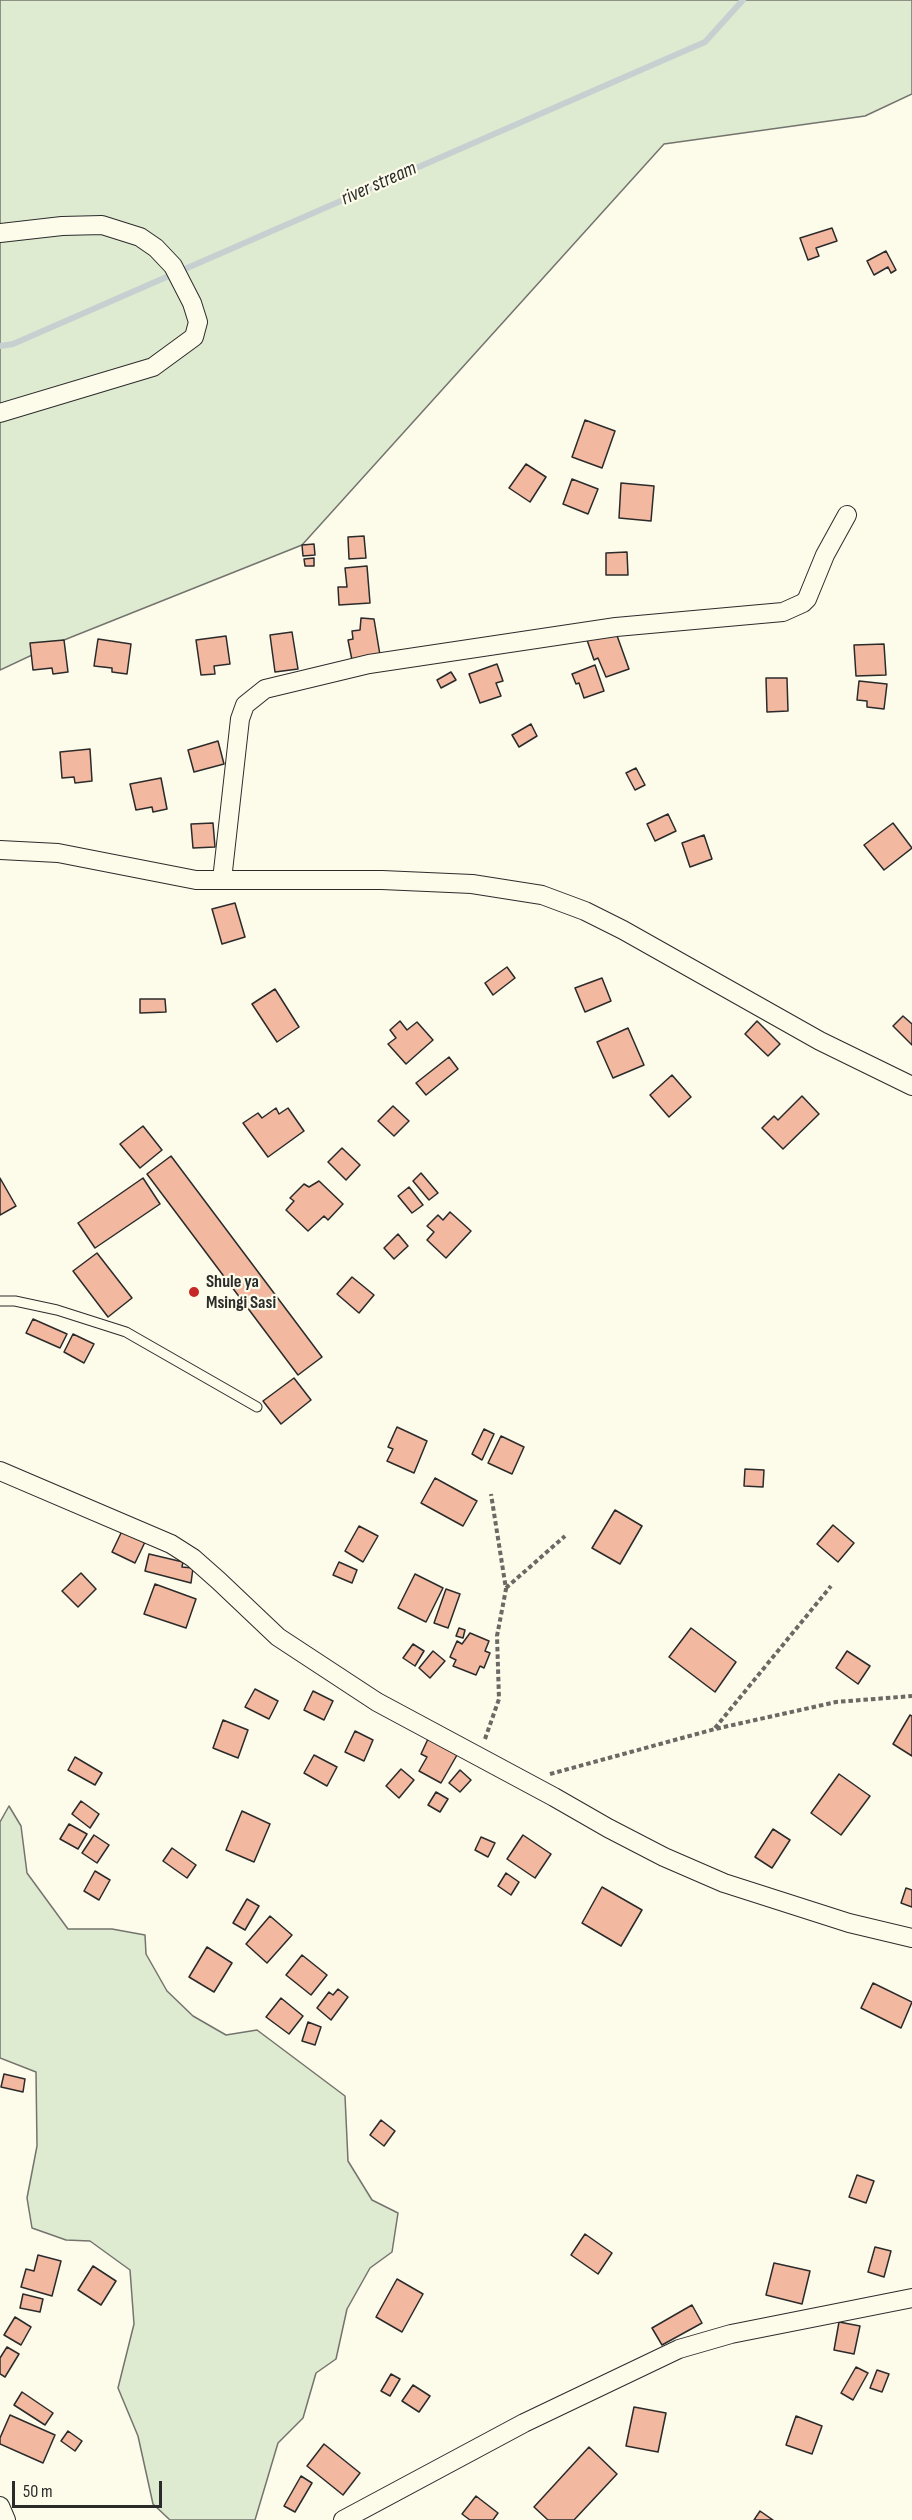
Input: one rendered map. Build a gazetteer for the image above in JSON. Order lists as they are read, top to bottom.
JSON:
{
  "water": ["river stream"],
  "places": ["Shule ya Msingi Sasi"],
  "scale_bar": "50 m"
}
